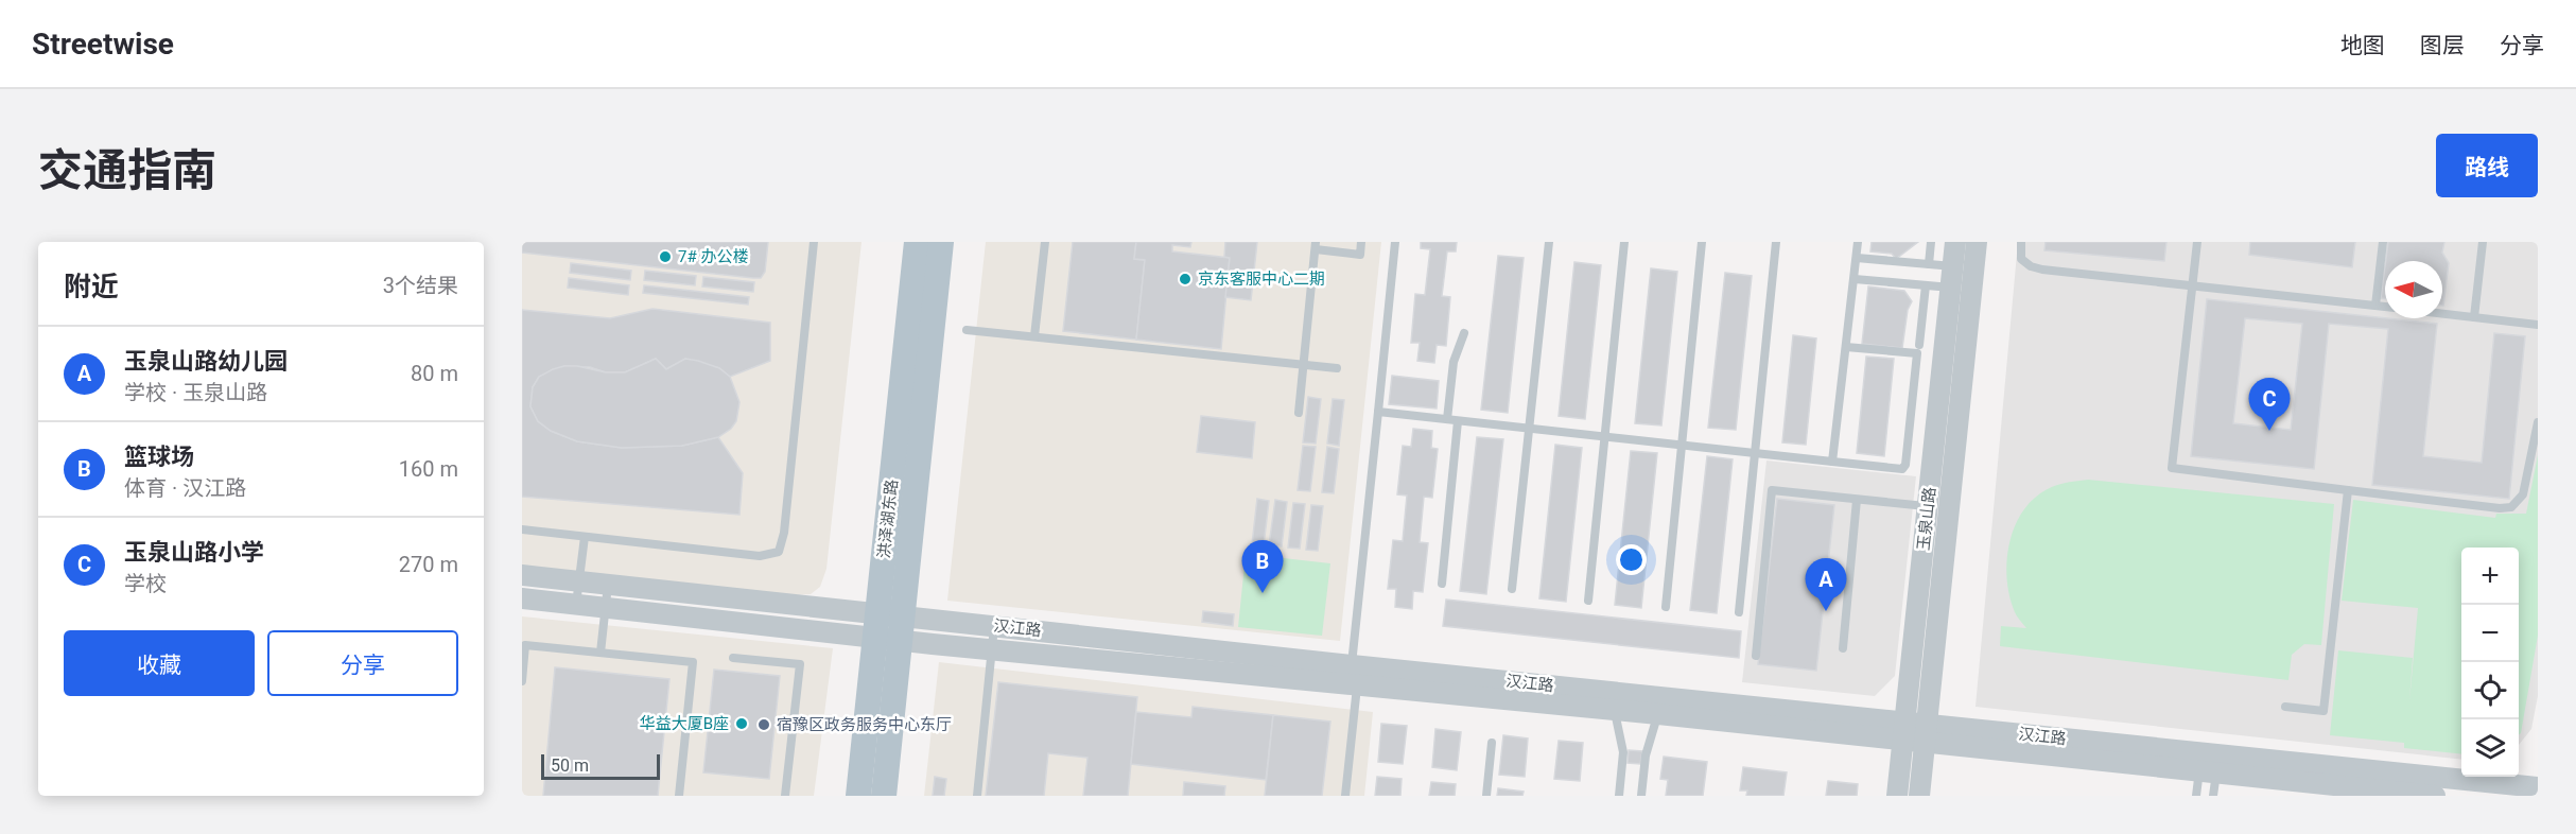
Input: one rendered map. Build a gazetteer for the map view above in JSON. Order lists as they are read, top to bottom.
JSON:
{
  "streets": {
    "main road": ["洪泽湖东路"],
    "street": ["玉泉山路", "汉江路"]
  },
  "crossings": [
    ["洪泽湖东路", "汉江路"],
    ["玉泉山路", "汉江路"]
  ],
  "places": [
    "7# 办公楼",
    "京东客服中心二期",
    "华益大厦B座",
    "宿豫区政务服务中心东厅"
  ],
  "scale_bar": "50 m",
  "north": "left",
  "page": {
    "header": "Streetwise",
    "nav": ["地图", "图层", "分享"],
    "title": "交通指南",
    "buttons": [
      "路线",
      ["收藏", "分享"]
    ],
    "heading": ["附近", "3个结果"],
    "list": [
      {
        "mark": "A",
        "name": "玉泉山路幼儿园",
        "note": "学校 · 玉泉山路",
        "value": "80 m"
      },
      {
        "mark": "B",
        "name": "篮球场",
        "note": "体育 · 汉江路",
        "value": "160 m"
      },
      {
        "mark": "C",
        "name": "玉泉山路小学",
        "note": "学校",
        "value": "270 m"
      }
    ],
    "pins": ["C", "B", "A"],
    "map_buttons": ["+", "−"],
    "scale": "50 m"
  }
}
